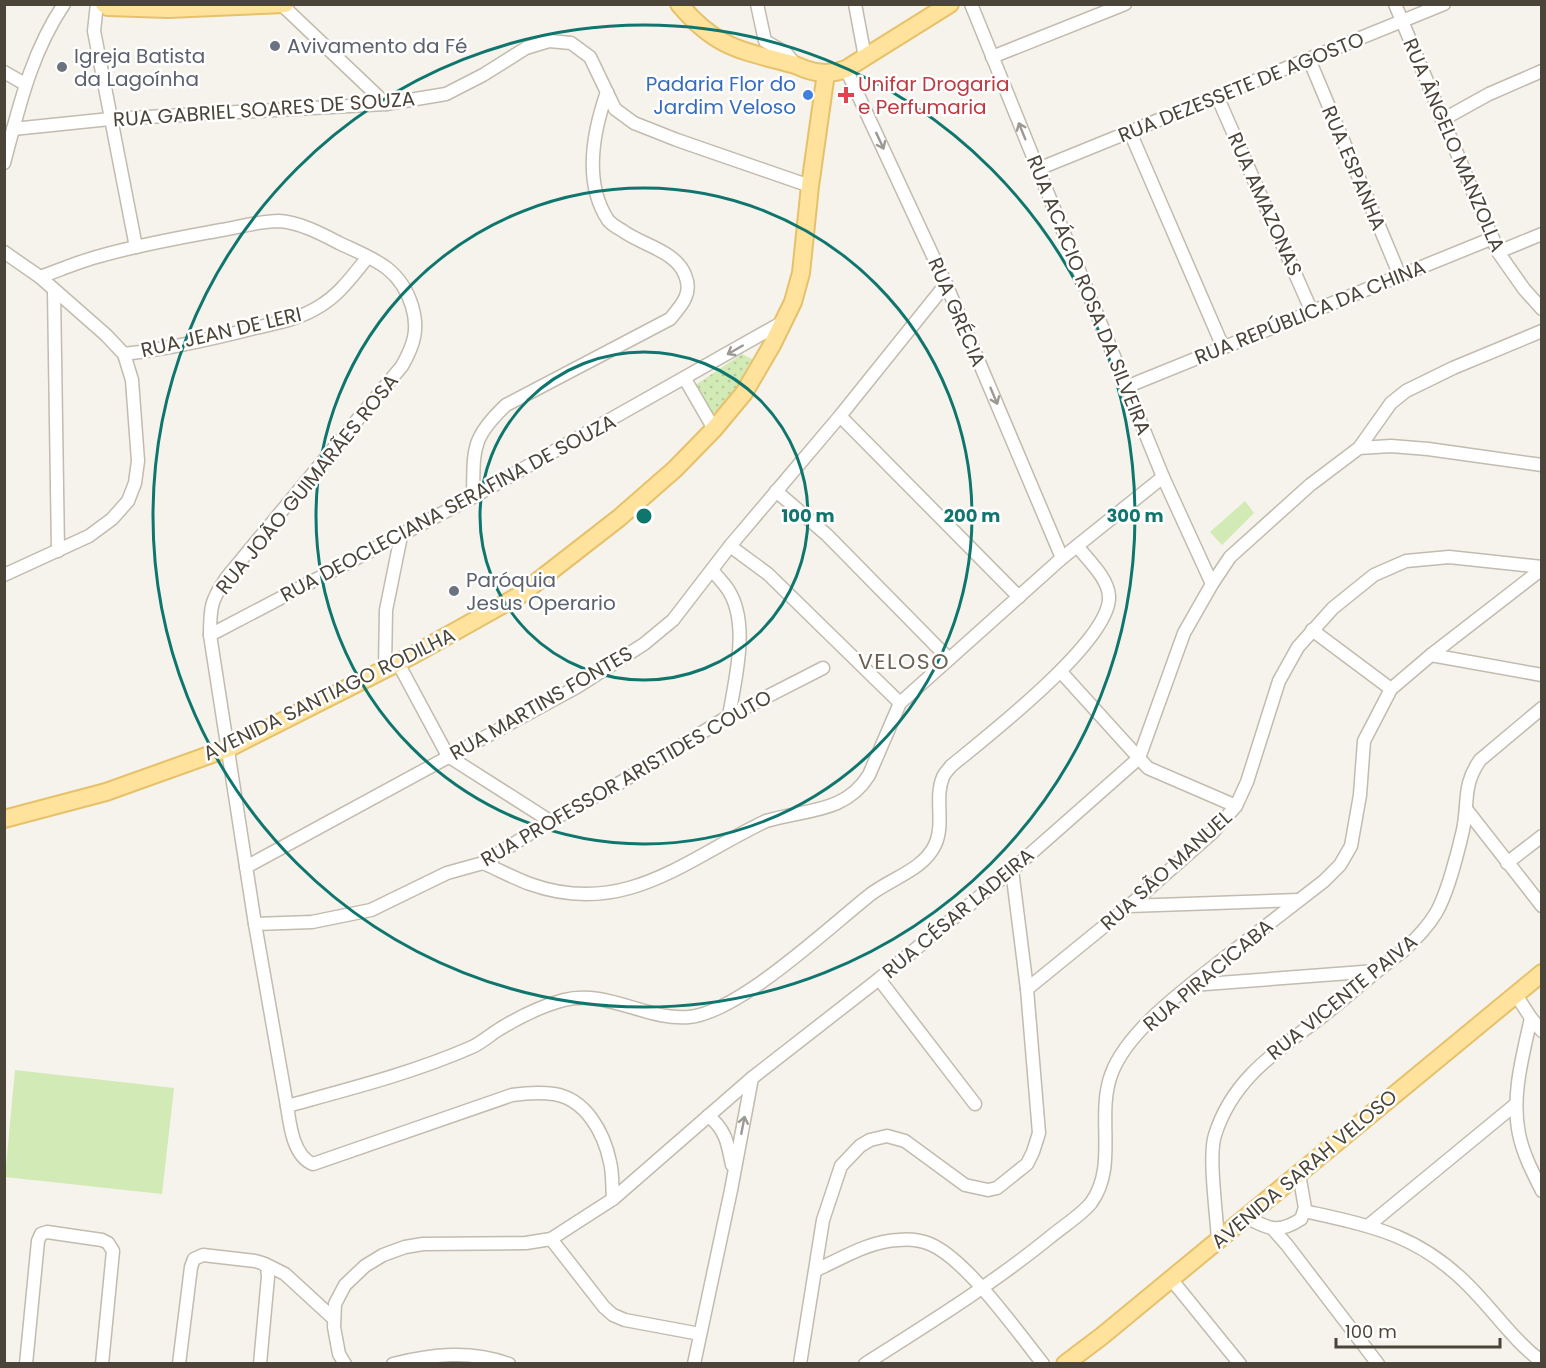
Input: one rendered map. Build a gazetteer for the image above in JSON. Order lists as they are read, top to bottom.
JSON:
{
  "streets": {
    "main road": ["AVENIDA SANTIAGO RODILHA", "AVENIDA SARAH VELOSO"],
    "street": [
      "RUA DEZESSETE DE AGOSTO",
      "RUA GABRIEL SOARES DE SOUZA",
      "RUA ÂNGELO MANZOLLA",
      "RUA ESPANHA",
      "RUA AMAZONAS",
      "RUA ACÁCIO ROSA DA SILVEIRA",
      "RUA GRÉCIA",
      "RUA REPÚBLICA DA CHINA",
      "RUA JEAN DE LERI",
      "RUA JOÃO GUIMARÃES ROSA",
      "RUA DEOCLECIANA SERAFINA DE SOUZA",
      "RUA MARTINS FONTES",
      "RUA PROFESSOR ARISTIDES COUTO",
      "RUA SÃO MANUEL",
      "RUA CÉSAR LADEIRA",
      "RUA PIRACICABA",
      "RUA VICENTE PAIVA"
    ]
  },
  "crossings": [
    ["RUA DEZESSETE DE AGOSTO", "RUA ÂNGELO MANZOLLA"],
    ["RUA DEZESSETE DE AGOSTO", "RUA ESPANHA"],
    ["RUA DEZESSETE DE AGOSTO", "RUA AMAZONAS"],
    ["RUA DEZESSETE DE AGOSTO", "RUA ACÁCIO ROSA DA SILVEIRA"],
    ["RUA GABRIEL SOARES DE SOUZA", "AVENIDA SANTIAGO RODILHA"],
    ["RUA ÂNGELO MANZOLLA", "RUA REPÚBLICA DA CHINA"],
    ["RUA ESPANHA", "RUA REPÚBLICA DA CHINA"],
    ["RUA AMAZONAS", "RUA REPÚBLICA DA CHINA"],
    ["RUA ACÁCIO ROSA DA SILVEIRA", "RUA REPÚBLICA DA CHINA"],
    ["RUA ACÁCIO ROSA DA SILVEIRA", "RUA CÉSAR LADEIRA"],
    ["RUA GRÉCIA", "RUA MARTINS FONTES"],
    ["RUA JEAN DE LERI", "RUA JOÃO GUIMARÃES ROSA"],
    ["RUA JOÃO GUIMARÃES ROSA", "RUA DEOCLECIANA SERAFINA DE SOUZA"],
    ["RUA JOÃO GUIMARÃES ROSA", "AVENIDA SANTIAGO RODILHA"],
    ["RUA JOÃO GUIMARÃES ROSA", "RUA MARTINS FONTES"],
    ["RUA JOÃO GUIMARÃES ROSA", "RUA PROFESSOR ARISTIDES COUTO"],
    ["RUA JOÃO GUIMARÃES ROSA", "RUA CÉSAR LADEIRA"],
    ["RUA DEOCLECIANA SERAFINA DE SOUZA", "AVENIDA SANTIAGO RODILHA"],
    ["RUA SÃO MANUEL", "RUA PIRACICABA"],
    ["RUA VICENTE PAIVA", "AVENIDA SARAH VELOSO"]
  ],
  "one_way": ["RUA GRÉCIA"],
  "districts": ["VELOSO"],
  "places": {
    "other": [
      "Avivamento da Fé",
      "Igreja Batista da Lagoínha",
      "Padaria Flor do Jardim Veloso",
      "Paróquia Jesus Operario"
    ],
    "health": ["Unifar Drogaria e Perfumaria"]
  },
  "scale_bar": "100 m",
  "rings": ["100 m", "200 m", "300 m"]
}
